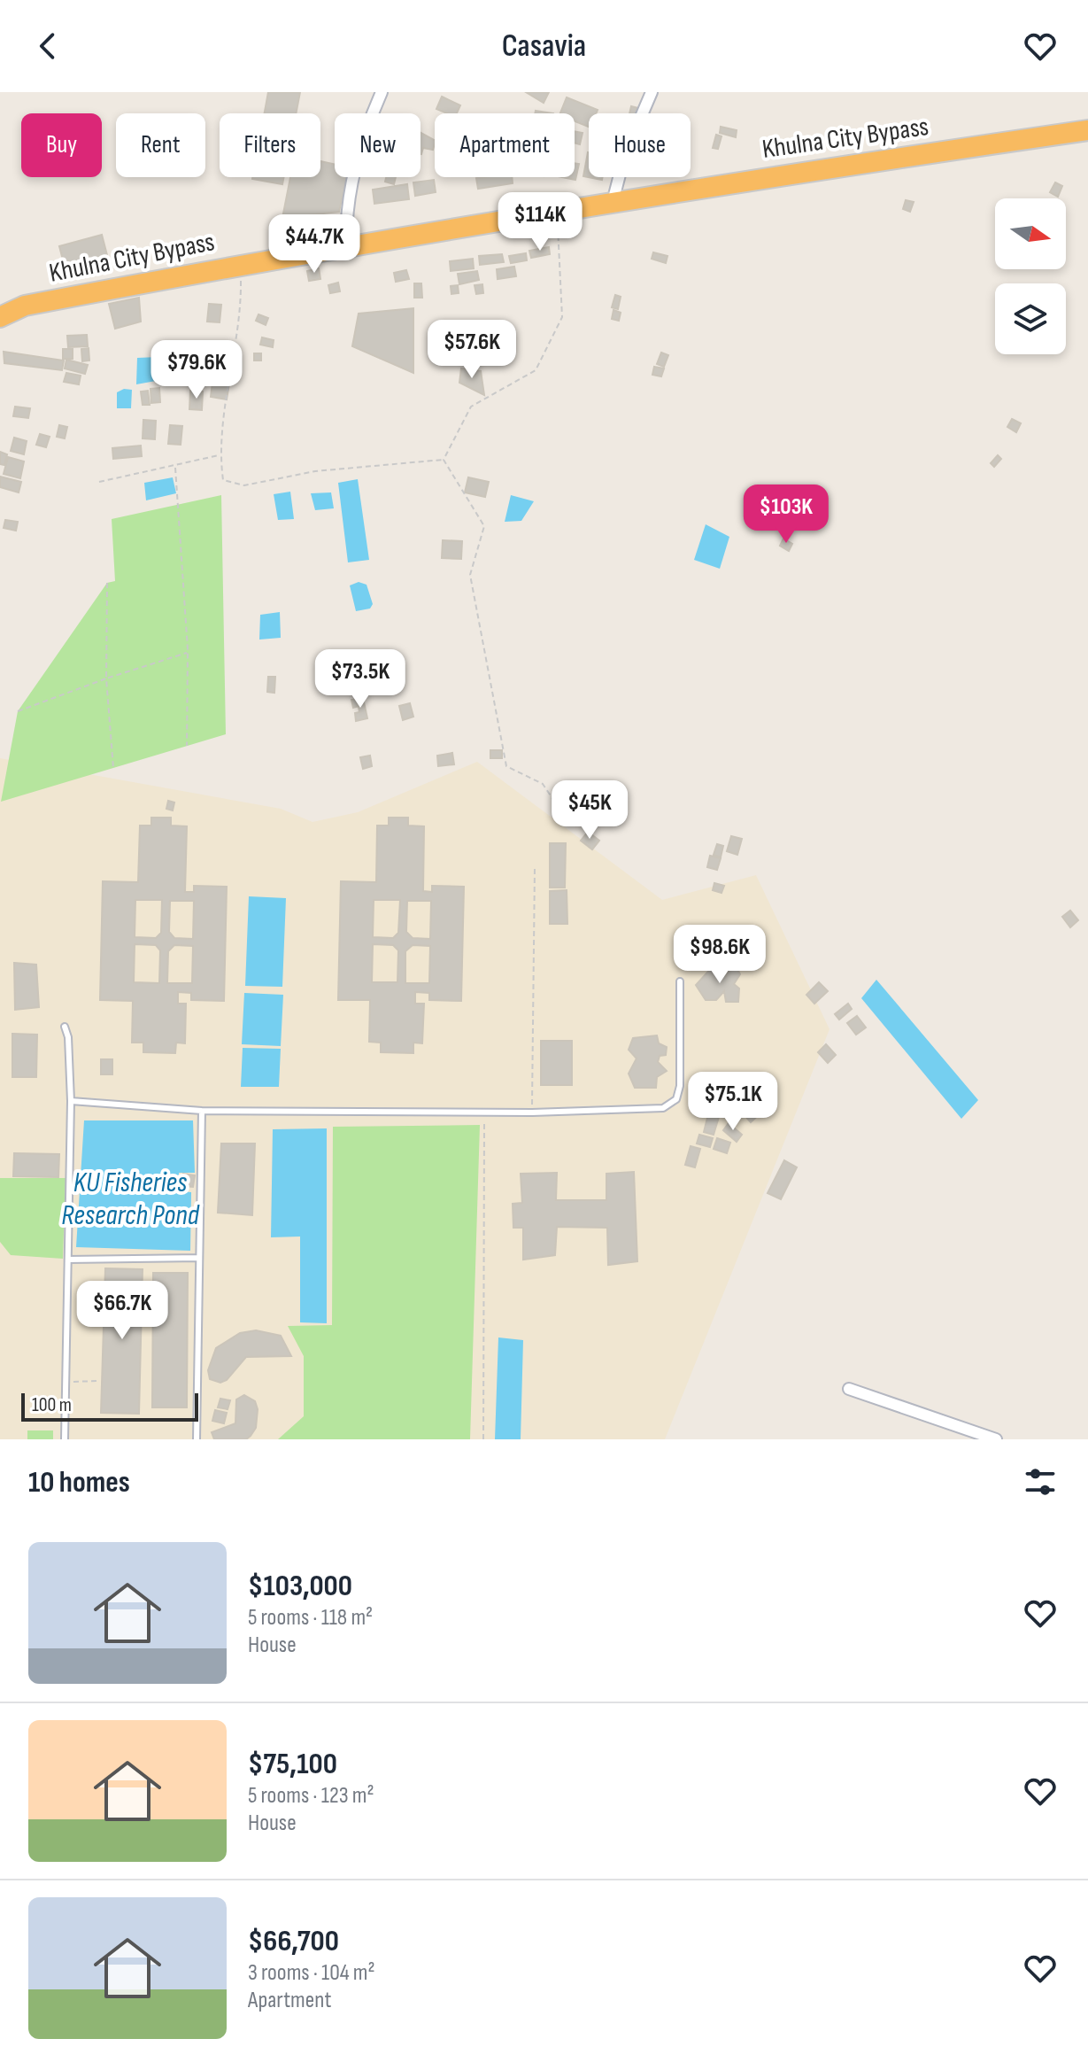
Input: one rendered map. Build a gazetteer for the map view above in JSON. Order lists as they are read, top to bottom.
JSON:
{
  "streets": {
    "highway": ["Khulna City Bypass"]
  },
  "water": ["KU Fisheries Research Pond"],
  "scale_bar": "100 m",
  "north": "right",
  "page": {
    "header": "Casavia",
    "chip": [
      "Buy",
      "Rent",
      "Filters",
      "New",
      "Apartment",
      "House"
    ],
    "price": [
      "$114K",
      "$44.7K",
      "$57.6K",
      "$79.6K",
      "$103K",
      "$73.5K",
      "$45K",
      "$98.6K",
      "$75.1K",
      "$66.7K"
    ],
    "scale": "100 m",
    "heading": "10 homes",
    "list": [
      {
        "name": "$103,000",
        "note": "5 rooms · 118 m² · House"
      },
      {
        "name": "$75,100",
        "note": "5 rooms · 123 m² · House"
      },
      {
        "name": "$66,700",
        "note": "3 rooms · 104 m² · Apartment"
      }
    ]
  }
}
